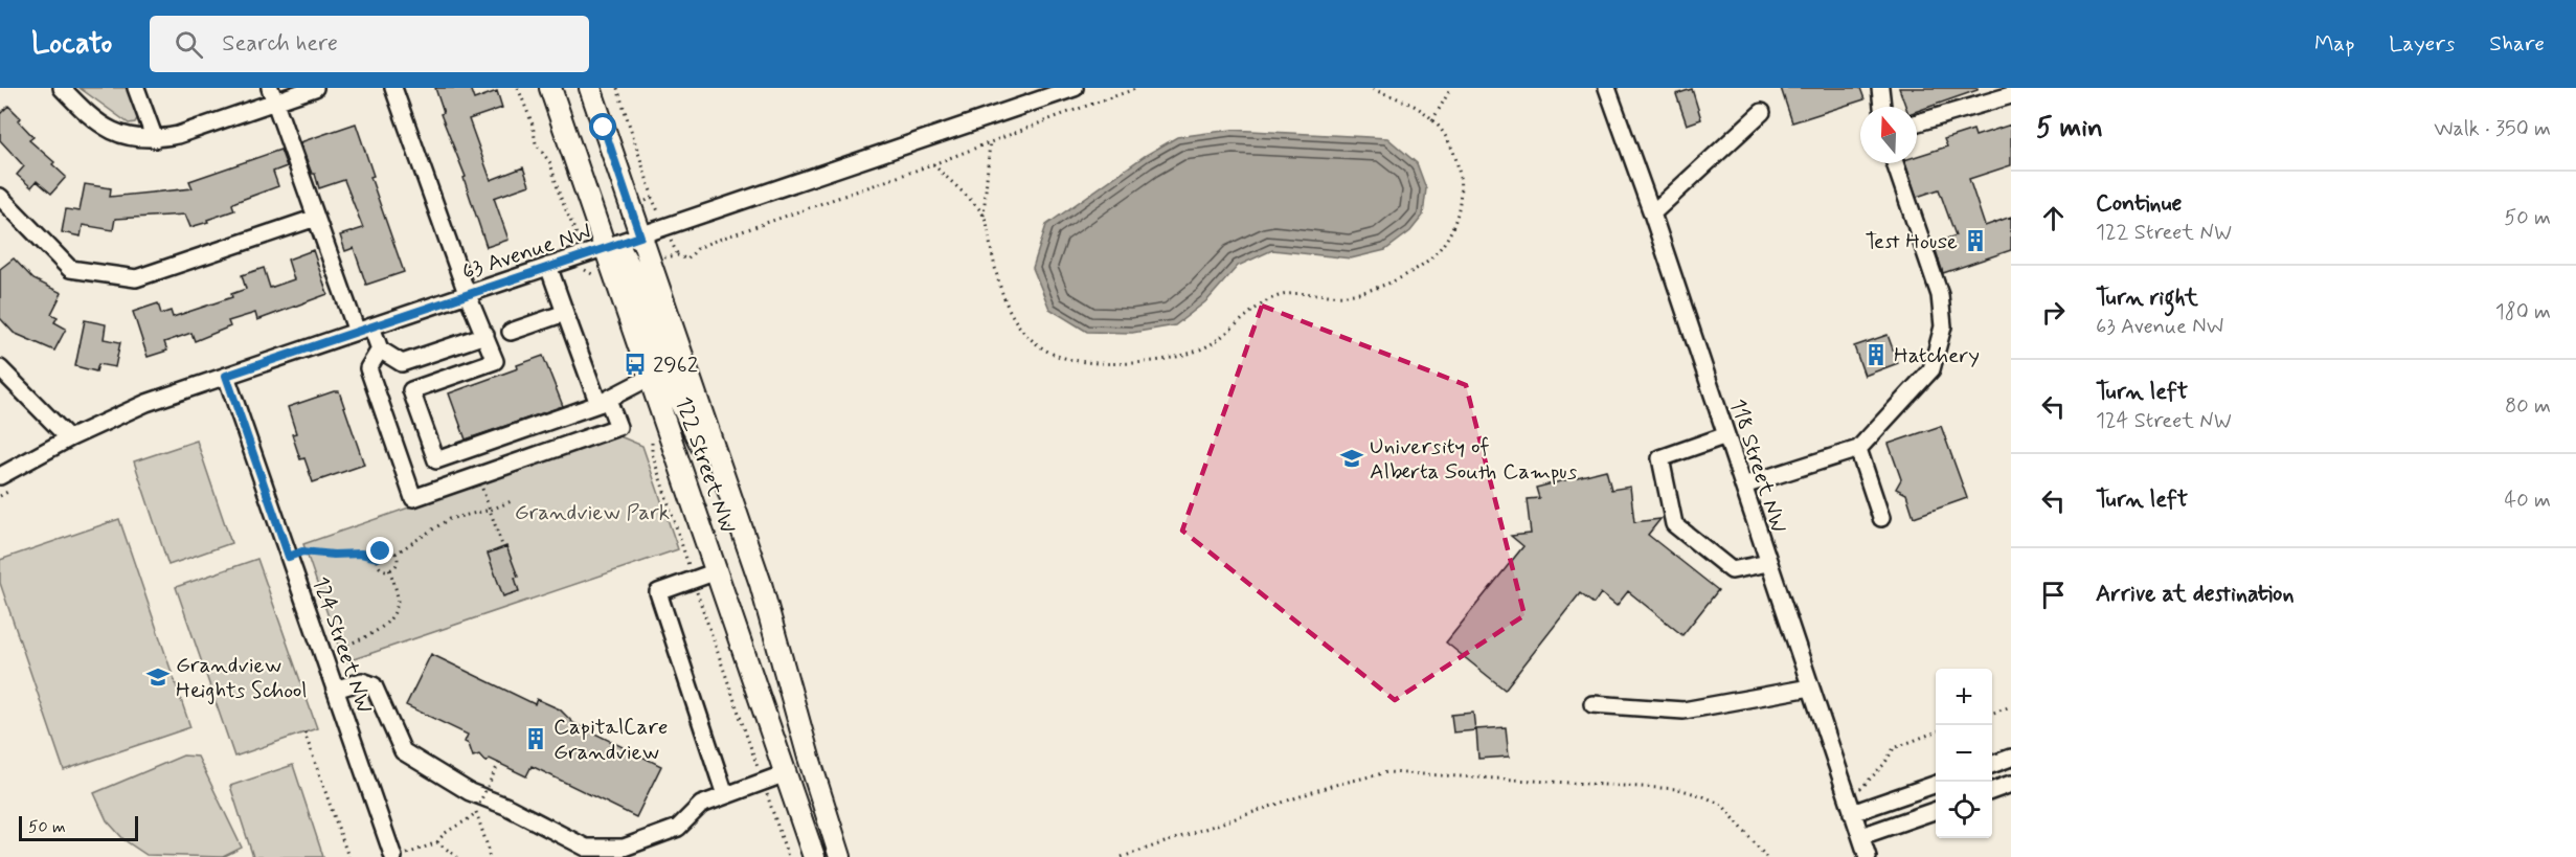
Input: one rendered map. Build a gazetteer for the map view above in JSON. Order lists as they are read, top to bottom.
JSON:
{
  "streets": {
    "main road": ["122 Street NW"],
    "street": ["63 Avenue NW", "118 Street NW", "124 Street NW"]
  },
  "crossings": [
    ["63 Avenue NW", "122 Street NW"],
    ["63 Avenue NW", "124 Street NW"]
  ],
  "parks": ["Grandview Park"],
  "places": {
    "building": ["Test House", "Hatchery", "CapitalCare Grandview"],
    "bus stop": ["2962"],
    "school or university": ["University of Alberta South Campus", "Grandview Heights School"]
  },
  "scale_bar": "50 m",
  "north": "top",
  "page": {
    "header": "Locato",
    "search": "Search here",
    "nav": ["Map", "Layers", "Share"],
    "heading": ["5 min", "Walk · 350 m"],
    "list": [
      ["Continue", "122 Street NW", "50 m"],
      ["Turn right", "63 Avenue NW", "180 m"],
      ["Turn left", "124 Street NW", "80 m"],
      ["Turn left", "40 m"],
      "Arrive at destination"
    ],
    "map_buttons": ["+", "−"],
    "scale": "50 m"
  }
}
